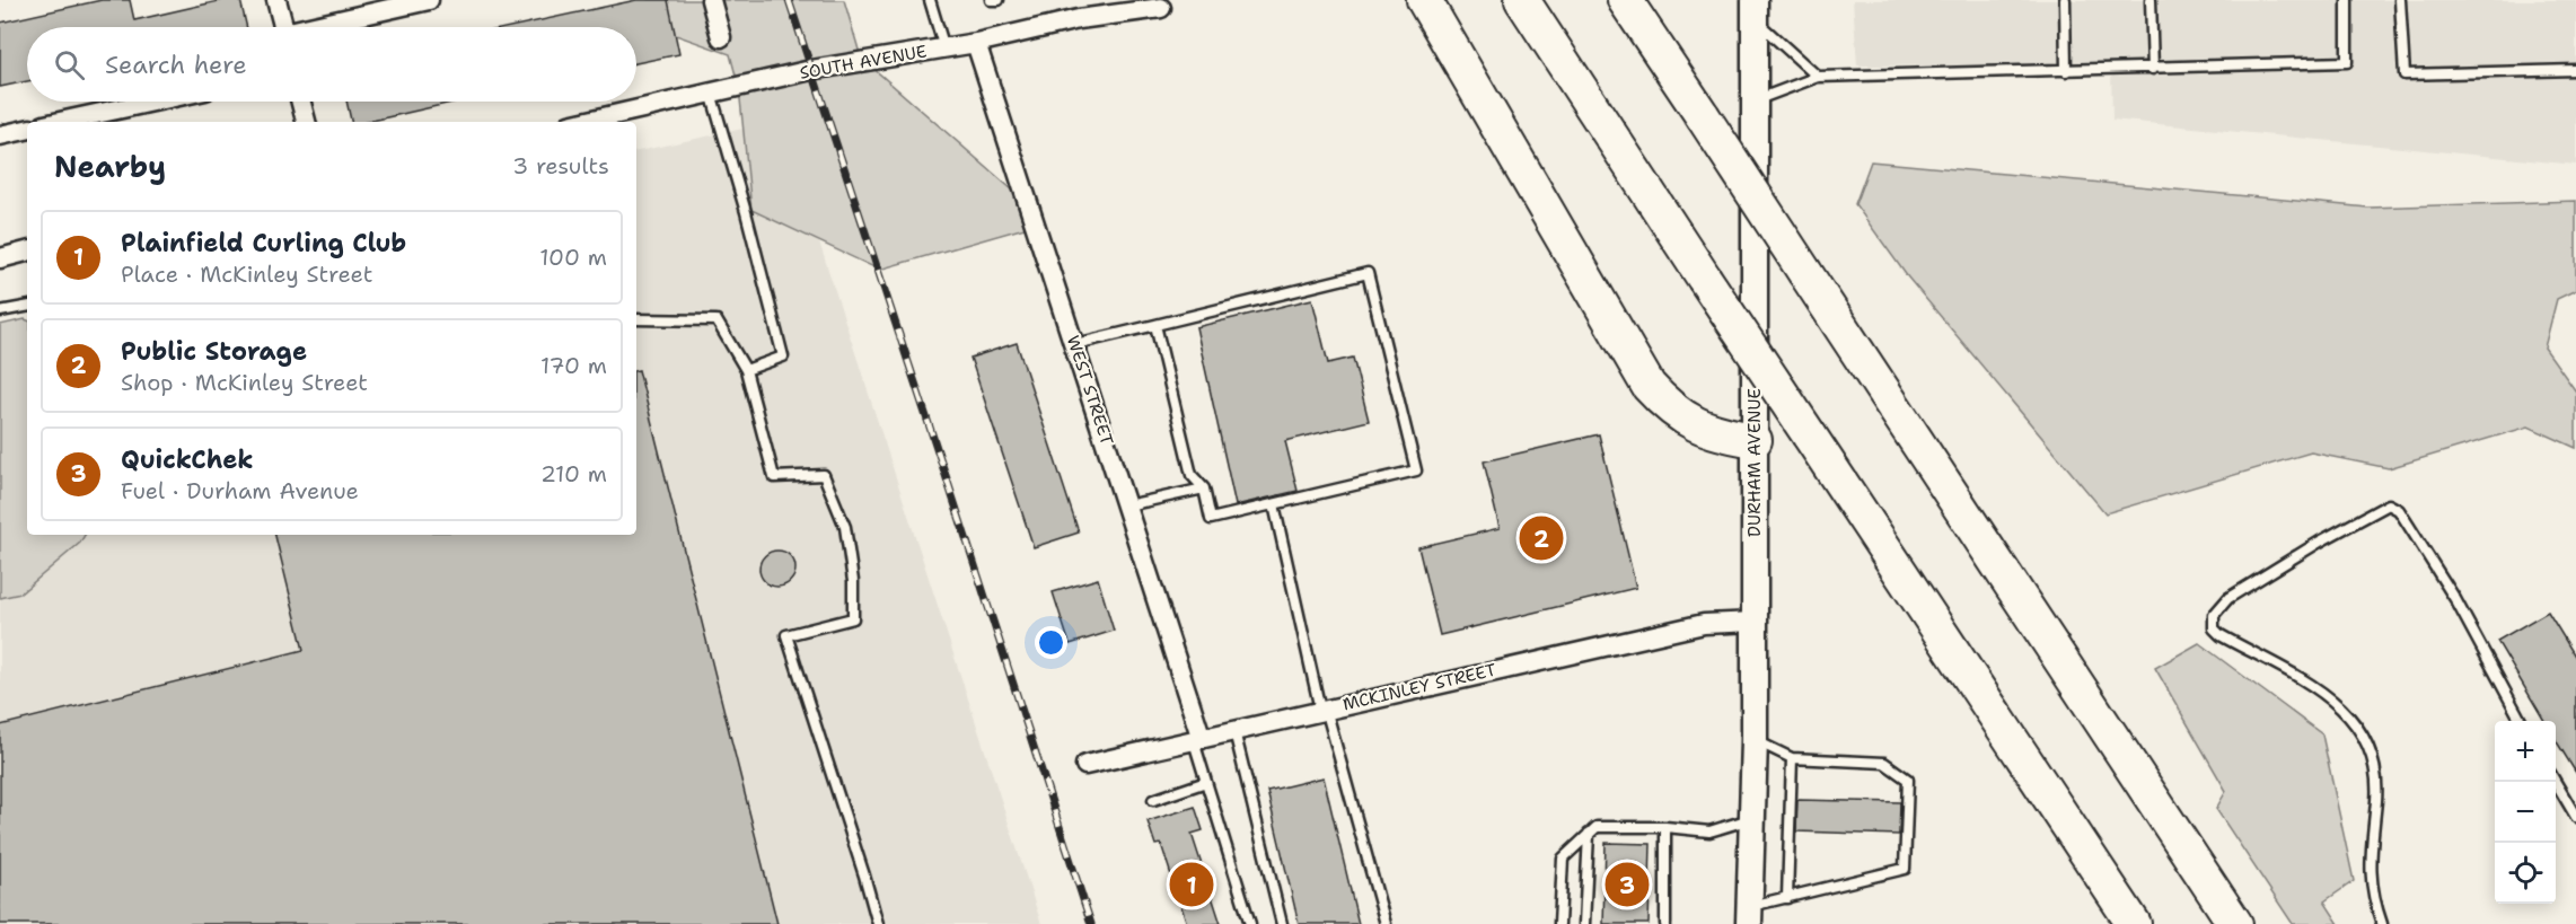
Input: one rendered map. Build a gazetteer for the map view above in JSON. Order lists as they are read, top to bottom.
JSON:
{
  "streets": {
    "main road": ["DURHAM AVENUE"],
    "street": ["SOUTH AVENUE", "WEST STREET", "MCKINLEY STREET"]
  },
  "crossings": [
    ["SOUTH AVENUE", "WEST STREET"],
    ["WEST STREET", "MCKINLEY STREET"],
    ["DURHAM AVENUE", "MCKINLEY STREET"]
  ],
  "page": {
    "search": "Search here",
    "heading": ["Nearby", "3 results"],
    "list": [
      {
        "mark": "1",
        "name": "Plainfield Curling Club",
        "note": "Place · McKinley Street",
        "value": "100 m"
      },
      {
        "mark": "2",
        "name": "Public Storage",
        "note": "Shop · McKinley Street",
        "value": "170 m"
      },
      {
        "mark": "3",
        "name": "QuickChek",
        "note": "Fuel · Durham Avenue",
        "value": "210 m"
      }
    ],
    "pins": ["2", "1", "3"],
    "map_buttons": ["+", "−"]
  }
}
